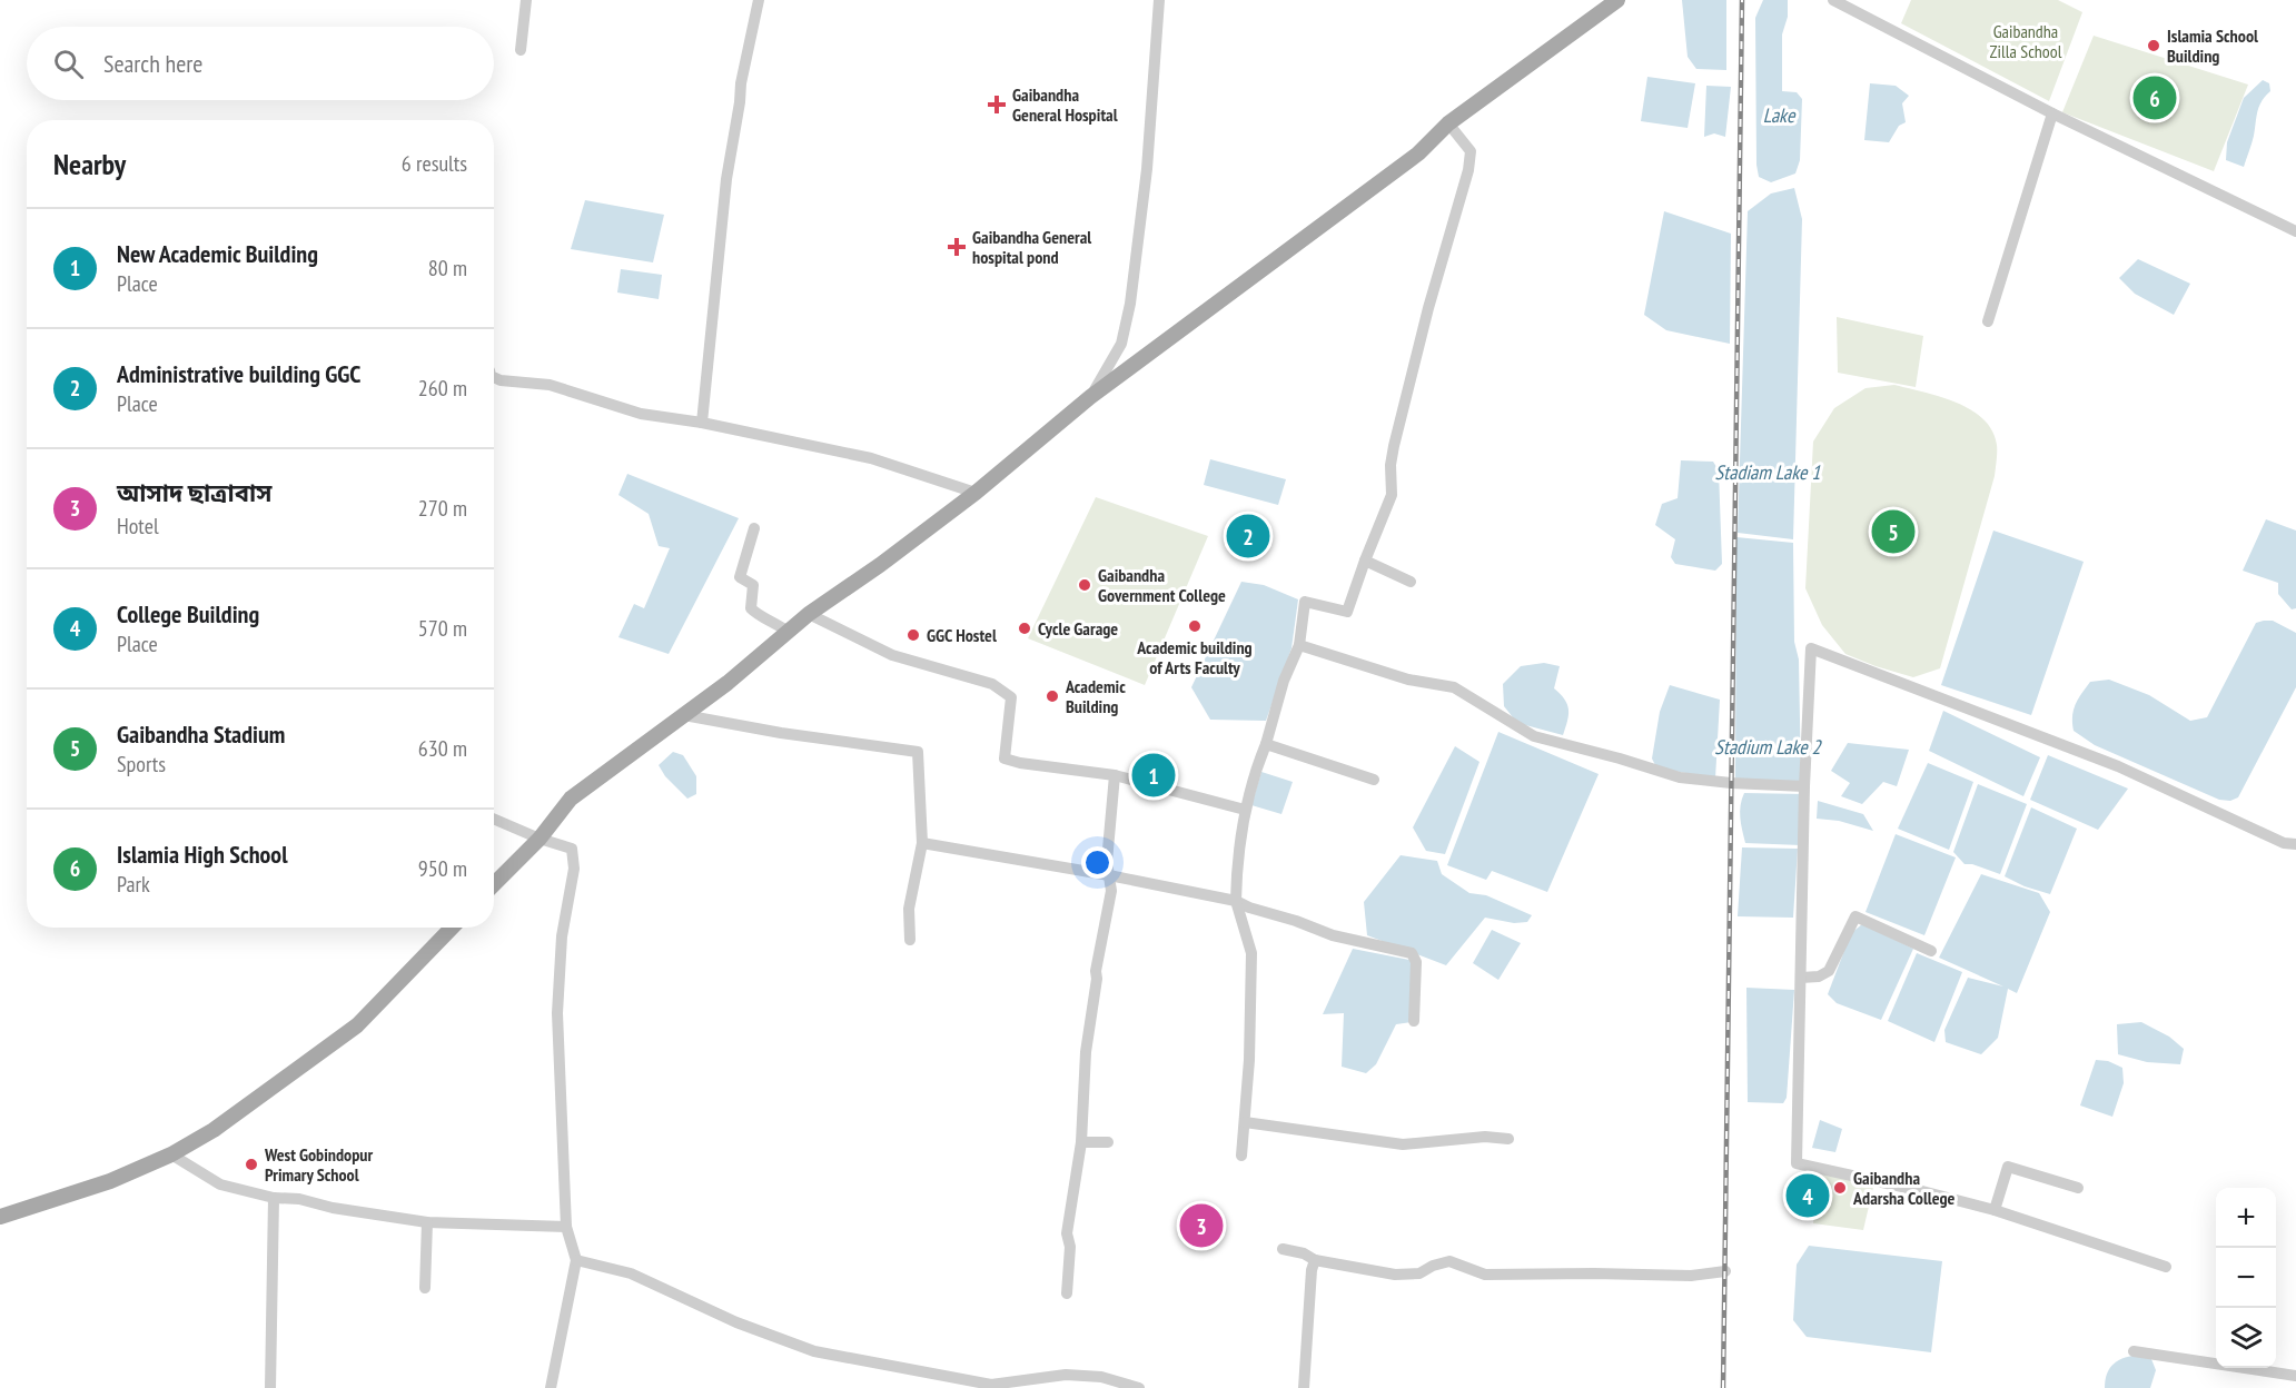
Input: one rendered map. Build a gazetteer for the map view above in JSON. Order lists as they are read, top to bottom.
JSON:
{
  "water": ["Lake", "Stadiam Lake 1", "Stadium Lake 2"],
  "parks": ["Gaibandha Zilla School"],
  "places": {
    "other": [
      "Islamia School Building",
      "Gaibandha Government College",
      "Academic building of Arts Faculty",
      "Cycle Garage",
      "GGC Hostel",
      "Academic Building",
      "West Gobindopur Primary School",
      "Gaibandha Adarsha College"
    ],
    "health": ["Gaibandha General Hospital", "Gaibandha General hospital pond"]
  },
  "page": {
    "search": "Search here",
    "pins": [
      "6",
      "5",
      "2",
      "1",
      "4",
      "3"
    ],
    "heading": ["Nearby", "6 results"],
    "list": [
      {
        "mark": "1",
        "name": "New Academic Building",
        "note": "Place",
        "value": "80 m"
      },
      {
        "mark": "2",
        "name": "Administrative building GGC",
        "note": "Place",
        "value": "260 m"
      },
      {
        "mark": "3",
        "name": "আসাদ ছাত্রাবাস",
        "note": "Hotel",
        "value": "270 m"
      },
      {
        "mark": "4",
        "name": "College Building",
        "note": "Place",
        "value": "570 m"
      },
      {
        "mark": "5",
        "name": "Gaibandha Stadium",
        "note": "Sports",
        "value": "630 m"
      },
      {
        "mark": "6",
        "name": "Islamia High School",
        "note": "Park",
        "value": "950 m"
      }
    ],
    "map_buttons": ["+", "−"]
  }
}
